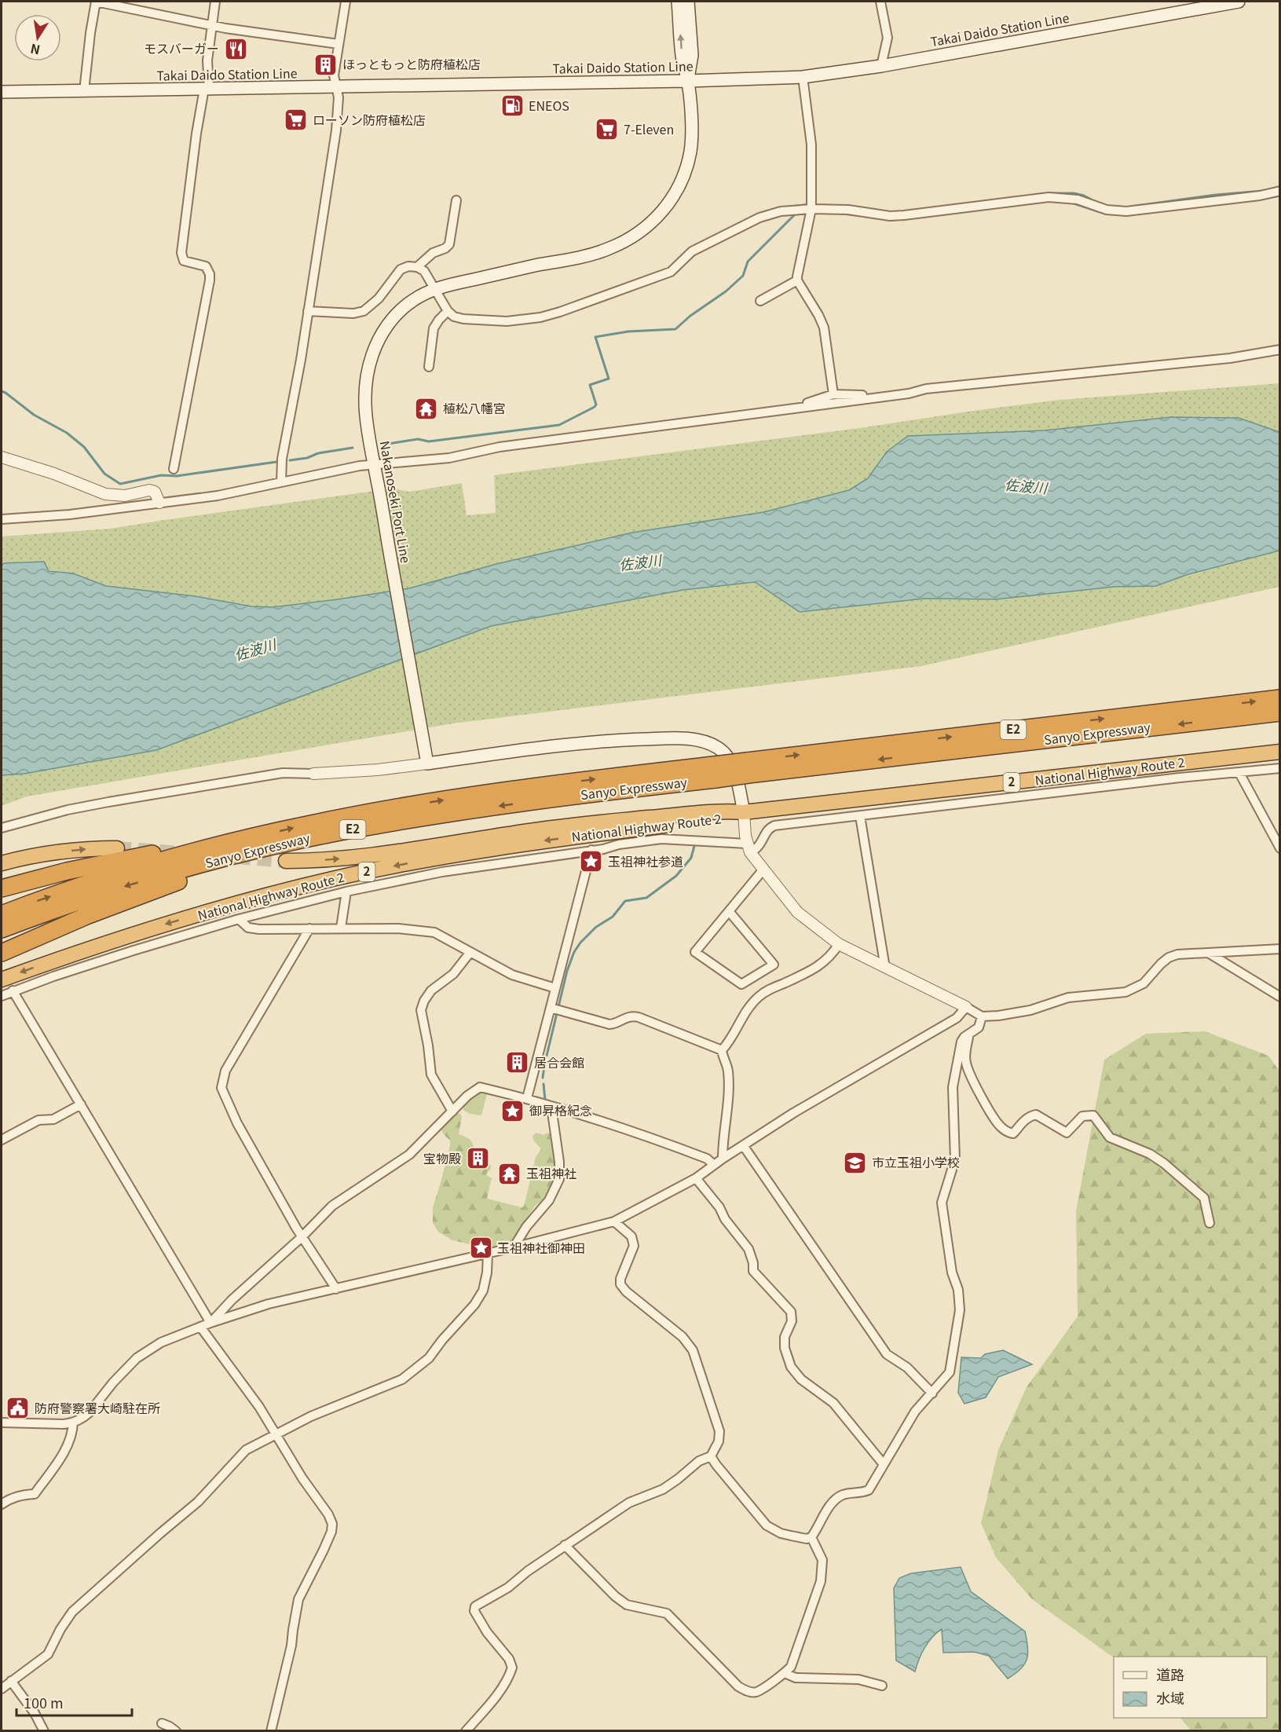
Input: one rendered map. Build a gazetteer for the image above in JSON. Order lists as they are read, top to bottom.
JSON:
{
  "streets": {
    "highway": [
      "E2",
      "Sanyo Expressway",
      "National Highway Route 2",
      "2"
    ],
    "main road": ["Takai Daido Station Line", "Nakanoseki Port Line"]
  },
  "crossings": [
    ["Takai Daido Station Line", "Nakanoseki Port Line"]
  ],
  "water": ["佐波川"],
  "places": {
    "restaurant": ["モスバーガー"],
    "building": ["ほっともっと防府植松店", "居合会館", "宝物殿"],
    "fuel station": ["ENEOS"],
    "supermarket": ["ローソン防府植松店", "7-Eleven"],
    "temple": ["植松八幡宮", "玉祖神社"],
    "place": ["玉祖神社参道", "御昇格紀念", "玉祖神社御神田"],
    "school or university": ["市立玉祖小学校"],
    "public building": ["防府警察署大崎駐在所"]
  },
  "legend": ["道路", "水域"],
  "scale_bar": "100 m",
  "north": "bottom"
}
